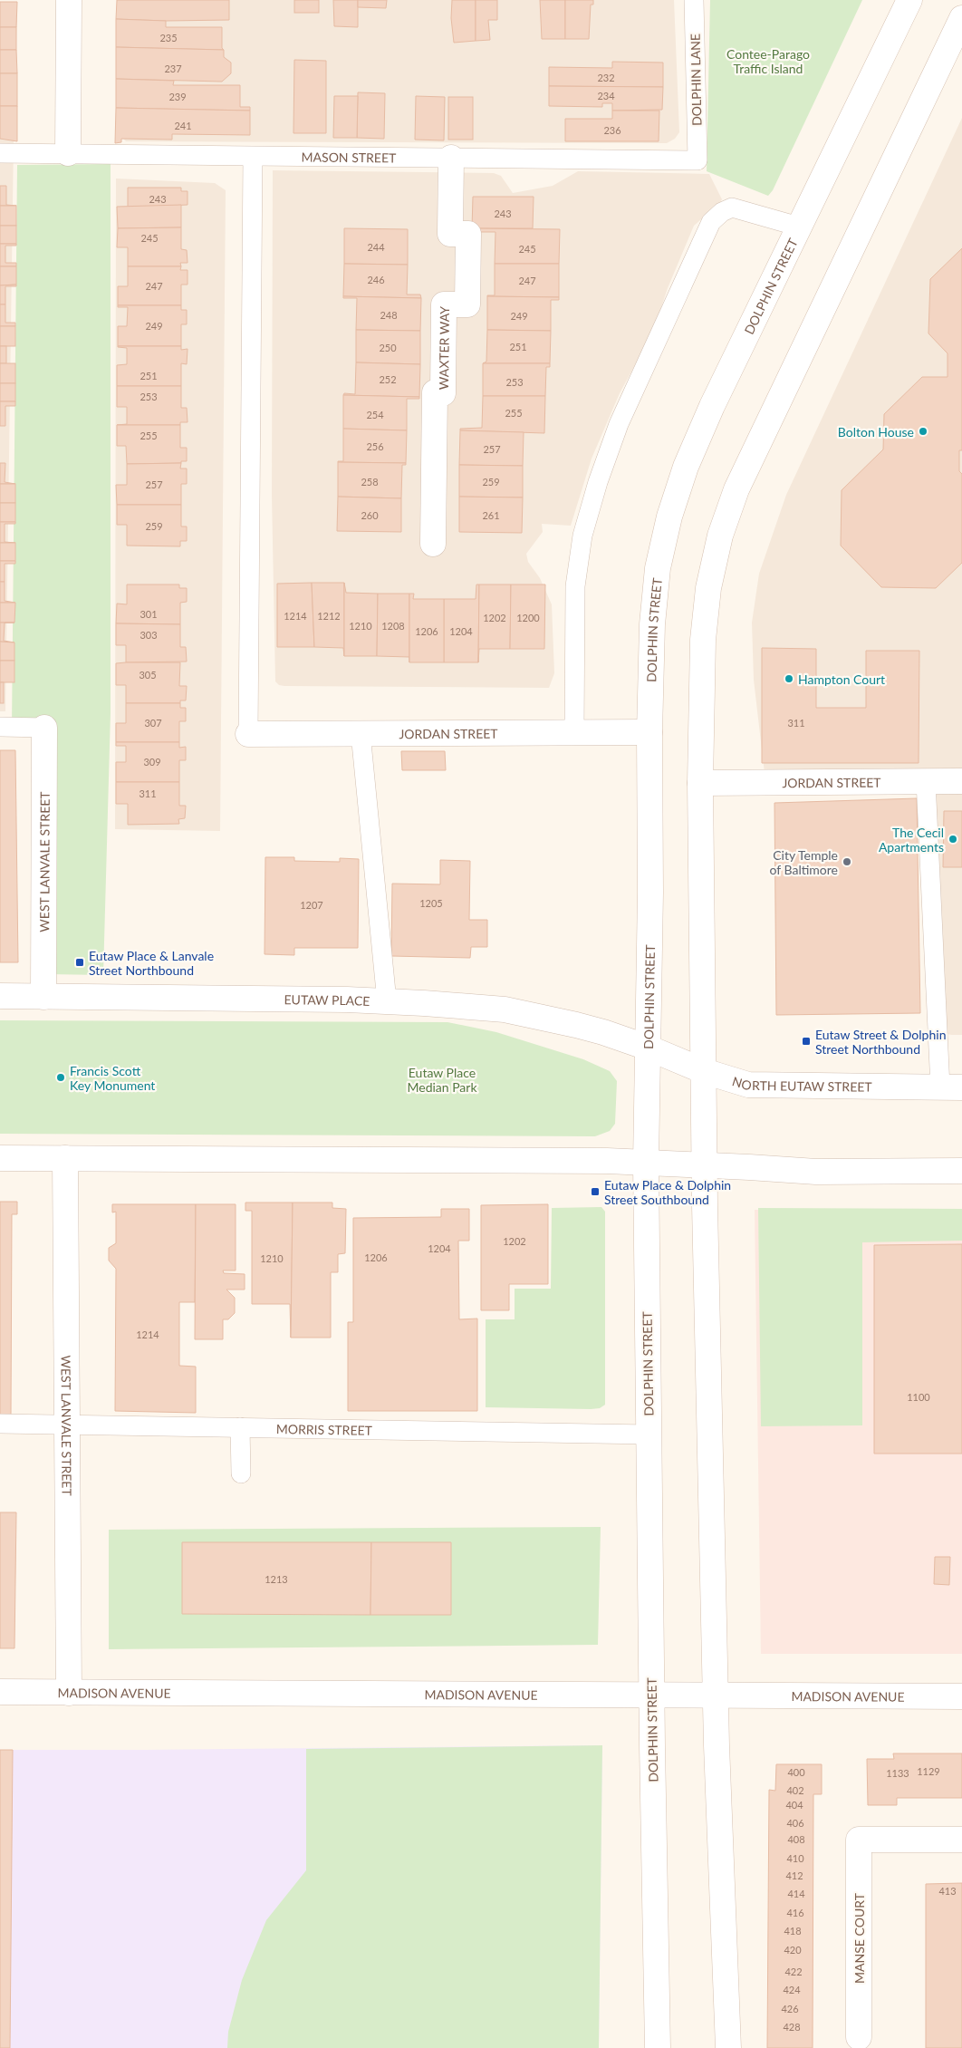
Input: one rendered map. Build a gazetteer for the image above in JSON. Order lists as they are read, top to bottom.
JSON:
{
  "streets": {
    "street": [
      "DOLPHIN STREET",
      "WAXTER WAY",
      "JORDAN STREET",
      "WEST LANVALE STREET",
      "EUTAW PLACE",
      "NORTH EUTAW STREET",
      "MADISON AVENUE",
      "MANSE COURT"
    ],
    "lane": ["DOLPHIN LANE", "MASON STREET", "MORRIS STREET"]
  },
  "crossings": [
    ["DOLPHIN LANE", "MASON STREET"],
    ["MASON STREET", "WAXTER WAY"],
    ["DOLPHIN STREET", "JORDAN STREET"],
    ["DOLPHIN STREET", "EUTAW PLACE"],
    ["DOLPHIN STREET", "NORTH EUTAW STREET"],
    ["DOLPHIN STREET", "MORRIS STREET"],
    ["DOLPHIN STREET", "MADISON AVENUE"],
    ["WEST LANVALE STREET", "EUTAW PLACE"],
    ["WEST LANVALE STREET", "MORRIS STREET"],
    ["WEST LANVALE STREET", "MADISON AVENUE"],
    ["EUTAW PLACE", "NORTH EUTAW STREET"]
  ],
  "parks": ["Contee-Parago Traffic Island", "Eutaw Place Median Park"],
  "places": {
    "other": [
      "Bolton House",
      "Hampton Court",
      "The Cecil Apartments",
      "City Temple of Baltimore",
      "Francis Scott Key Monument"
    ],
    "transit": ["Eutaw Place & Lanvale Street Northbound", "Eutaw Street & Dolphin Street Northbound", "Eutaw Place & Dolphin Street Southbound"]
  },
  "house_numbers": [
    "235",
    "237",
    "232",
    "234",
    "239",
    "241",
    "236",
    "243",
    "243",
    "245",
    "244",
    "245",
    "246",
    "247",
    "247",
    "248",
    "249",
    "249",
    "251",
    "250",
    "251",
    "252",
    "253",
    "253",
    "255",
    "254",
    "255",
    "256",
    "257",
    "258",
    "259",
    "257",
    "260",
    "261",
    "259",
    "301",
    "1214",
    "1212",
    "1202",
    "1200",
    "1210",
    "1208",
    "1206",
    "1204",
    "303",
    "305",
    "307",
    "311",
    "309",
    "311",
    "1205",
    "1207",
    "1202",
    "1204",
    "1206",
    "1210",
    "1214",
    "1100",
    "1213",
    "1129",
    "400",
    "1133",
    "402",
    "404",
    "406",
    "408",
    "410",
    "412",
    "413",
    "414",
    "416",
    "418",
    "420",
    "422",
    "424",
    "426",
    "428"
  ]
}
